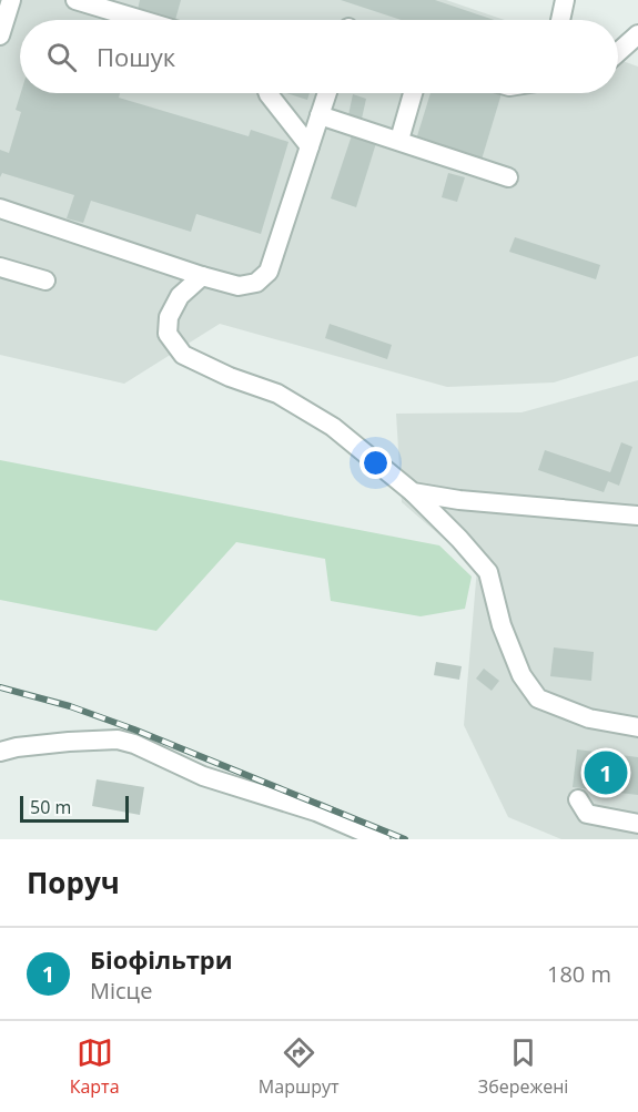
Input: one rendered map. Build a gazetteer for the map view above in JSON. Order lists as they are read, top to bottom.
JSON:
{
  "scale_bar": "50 m",
  "page": {
    "search": "Пошук",
    "pins": "1",
    "scale": "50 m",
    "heading": "Поруч",
    "list": [
      {
        "mark": "1",
        "name": "Біофільтри",
        "note": "Місце",
        "value": "180 m"
      }
    ],
    "nav": ["Карта", "Маршрут", "Збережені"]
  }
}
